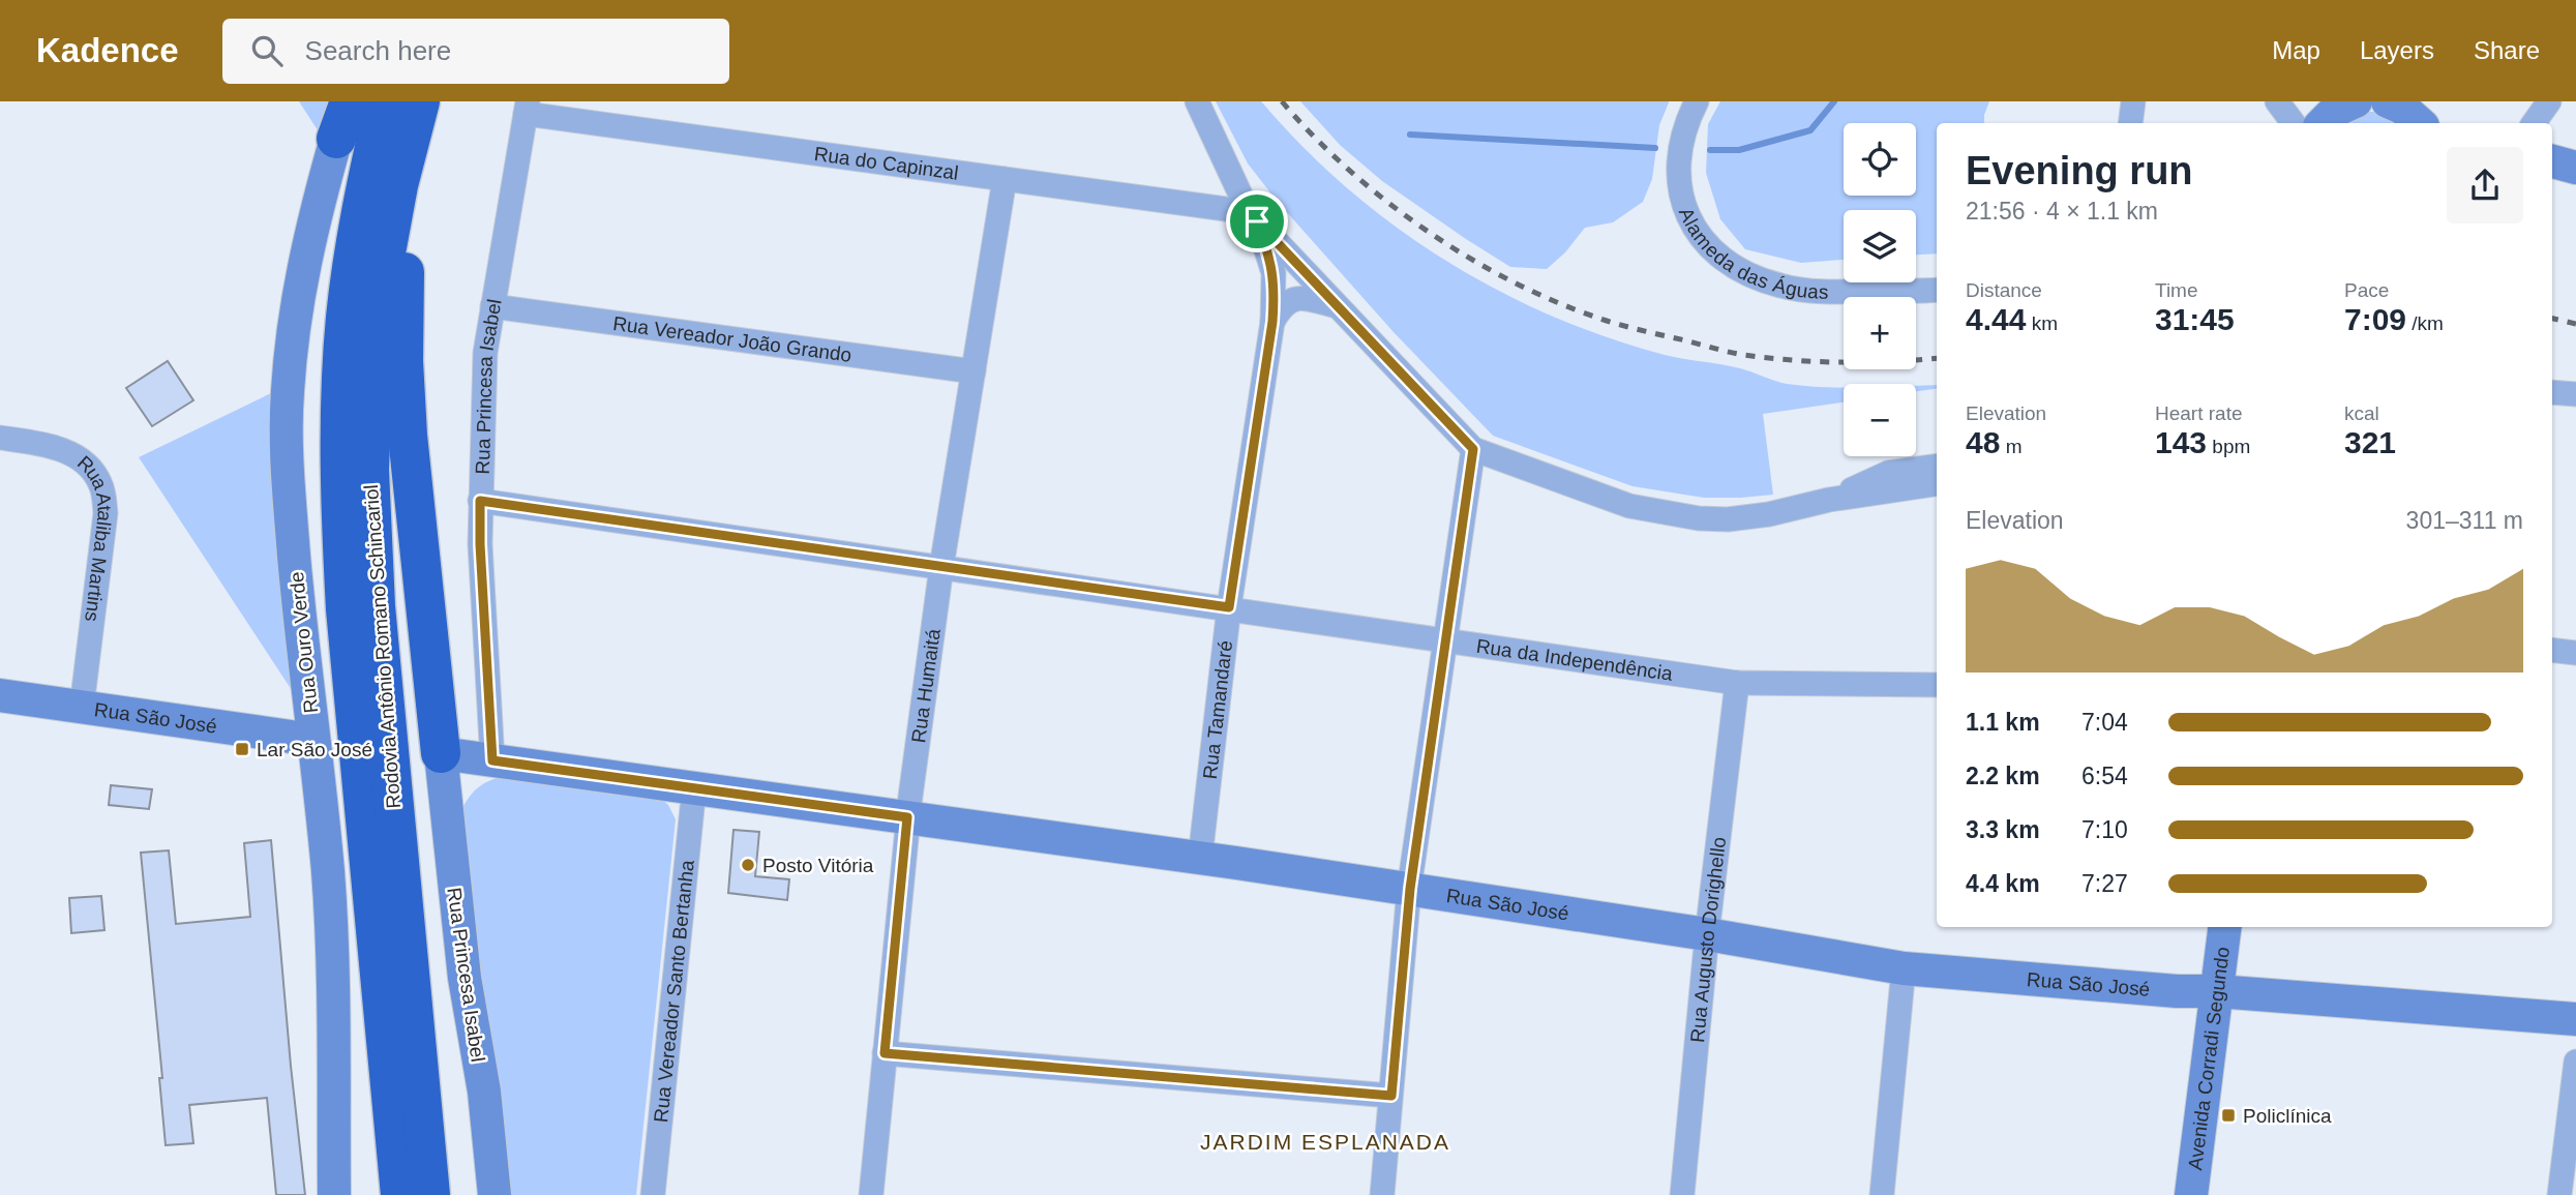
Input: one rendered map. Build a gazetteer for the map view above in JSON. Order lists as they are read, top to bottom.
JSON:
{
  "streets": {
    "highway": ["Rodovia Antônio Romano Schincariol"],
    "street": [
      "Rua do Capinzal",
      "Alameda das Águas",
      "Rua Vereador João Grando",
      "Rua Princesa Isabel",
      "Rua Ataliba Martins",
      "Rua Ouro Verde",
      "Rua da Independência",
      "Rua Humaitá",
      "Rua Tamandaré",
      "Rua São José",
      "Rua Augusto Dorighello",
      "Rua Vereador Santo Bertanha",
      "Avenida Corradi Segundo"
    ]
  },
  "crossings": [
    ["Rua do Capinzal", "Rua Princesa Isabel"],
    ["Rua do Capinzal", "Rua Humaitá"],
    ["Rua do Capinzal", "Rua Tamandaré"],
    ["Rua Vereador João Grando", "Rua Princesa Isabel"],
    ["Rua Vereador João Grando", "Rua Humaitá"],
    ["Rua Princesa Isabel", "Rua da Independência"],
    ["Rua Princesa Isabel", "Rua São José"],
    ["Rua Ataliba Martins", "Rua São José"],
    ["Rua Ouro Verde", "Rua São José"],
    ["Rua da Independência", "Rua Humaitá"],
    ["Rua da Independência", "Rua Tamandaré"],
    ["Rua da Independência", "Rua Augusto Dorighello"],
    ["Rua Humaitá", "Rua São José"],
    ["Rua Tamandaré", "Rua São José"],
    ["Rua São José", "Rua Augusto Dorighello"],
    ["Rua São José", "Rua Vereador Santo Bertanha"],
    ["Rua São José", "Avenida Corradi Segundo"]
  ],
  "districts": ["JARDIM ESPLANADA"],
  "places": {
    "transit": ["Lar São José", "Policlínica"],
    "other": ["Posto Vitória"]
  },
  "page": {
    "header": "Kadence",
    "search": "Search here",
    "nav": ["Map", "Layers", "Share"],
    "map_buttons": ["+", "−"],
    "heading": ["Evening run", "21:56 · 4 × 1.1 km"],
    "stats": [
      ["Distance", "4.44 km"],
      ["Time", "31:45"],
      ["Pace", "7:09 /km"],
      ["Elevation", "48 m"],
      ["Heart rate", "143 bpm"],
      ["kcal", "321"]
    ],
    "chart": ["Elevation", "301–311 m"],
    "list": [
      {
        "name": "1.1 km",
        "note": "7:04"
      },
      {
        "name": "2.2 km",
        "note": "6:54"
      },
      {
        "name": "3.3 km",
        "note": "7:10"
      },
      {
        "name": "4.4 km",
        "note": "7:27"
      }
    ]
  }
}
